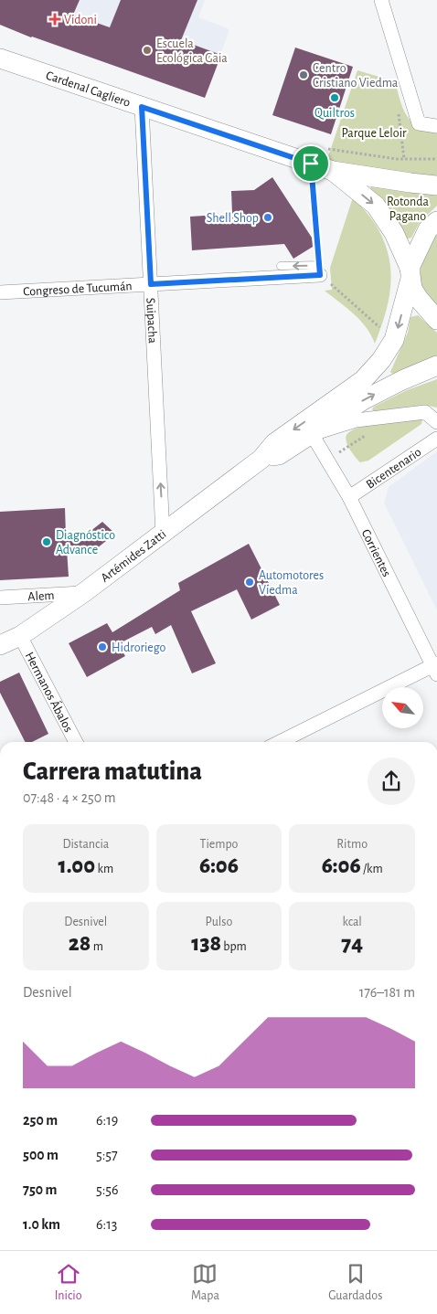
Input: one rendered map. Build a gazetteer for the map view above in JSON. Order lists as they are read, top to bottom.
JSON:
{
  "streets": {
    "main road": ["Cardenal Cagliero", "Artémides Zatti"],
    "street": [
      "Congreso de Tucumán",
      "Suipacha",
      "Bicentenario",
      "Corrientes",
      "Alem",
      "Hermanos Ábalos"
    ]
  },
  "crossings": [
    ["Cardenal Cagliero", "Suipacha"],
    ["Cardenal Cagliero", "Artémides Zatti"],
    ["Congreso de Tucumán", "Suipacha"],
    ["Suipacha", "Artémides Zatti"],
    ["Bicentenario", "Corrientes"],
    ["Corrientes", "Artémides Zatti"],
    ["Artémides Zatti", "Alem"],
    ["Artémides Zatti", "Hermanos Ábalos"]
  ],
  "one_way": ["Suipacha"],
  "parks": ["Parque Leloir", "Rotonda Pagano"],
  "places": {
    "health": ["Vidoni"],
    "other": [
      "Escuela Ecológica Gaia",
      "Centro Cristiano Viedma",
      "Quiltros",
      "Shell Shop",
      "Diagnóstico Advance",
      "Automotores Viedma",
      "Hidroriego"
    ]
  },
  "north": "top left",
  "page": {
    "heading": ["Carrera matutina", "07:48 · 4 × 250 m"],
    "stats": [
      ["Distancia", "1.00 km"],
      ["Tiempo", "6:06"],
      ["Ritmo", "6:06 /km"],
      ["Desnivel", "28 m"],
      ["Pulso", "138 bpm"],
      ["kcal", "74"]
    ],
    "chart": ["Desnivel", "176–181 m"],
    "list": [
      {
        "name": "250 m",
        "note": "6:19"
      },
      {
        "name": "500 m",
        "note": "5:57"
      },
      {
        "name": "750 m",
        "note": "5:56"
      },
      {
        "name": "1.0 km",
        "note": "6:13"
      }
    ],
    "tabs": ["Inicio", "Mapa", "Guardados"]
  }
}
